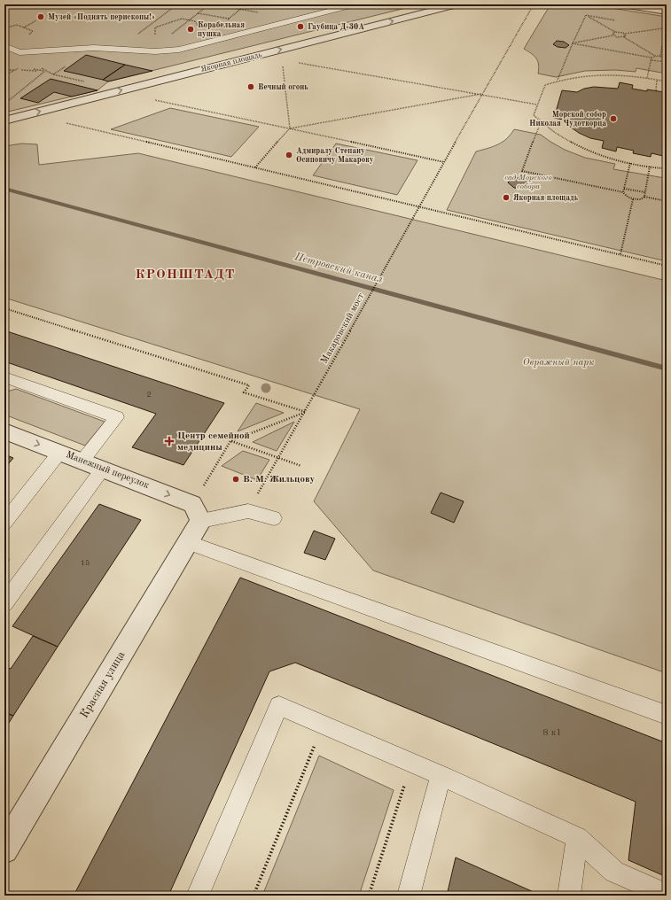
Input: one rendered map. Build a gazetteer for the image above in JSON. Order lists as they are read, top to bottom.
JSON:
{
  "streets": {
    "street": ["Якорная площадь", "Манежный переулок", "Красная улица"],
    "path": ["Макаровский мост"]
  },
  "crossings": [
    ["Манежный переулок", "Красная улица"]
  ],
  "one_way": ["Якорная площадь", "Манежный переулок"],
  "districts": ["КРОНШТАДТ"],
  "water": ["Петровский канал"],
  "parks": ["сад Морского собора", "Овражный парк"],
  "places": {
    "other": [
      "Музей «Поднять перископы!»",
      "Гаубица Д-30А",
      "Корабельная пушка",
      "Вечный огонь",
      "Морской собор Николая Чудотворца",
      "Адмиралу Степану Осиповичу Макарову",
      "Якорная площадь",
      "В. М. Жильцову"
    ],
    "health": ["Центр семейной медицины"]
  },
  "house_numbers": ["2", "15", "8 к1"]
}
